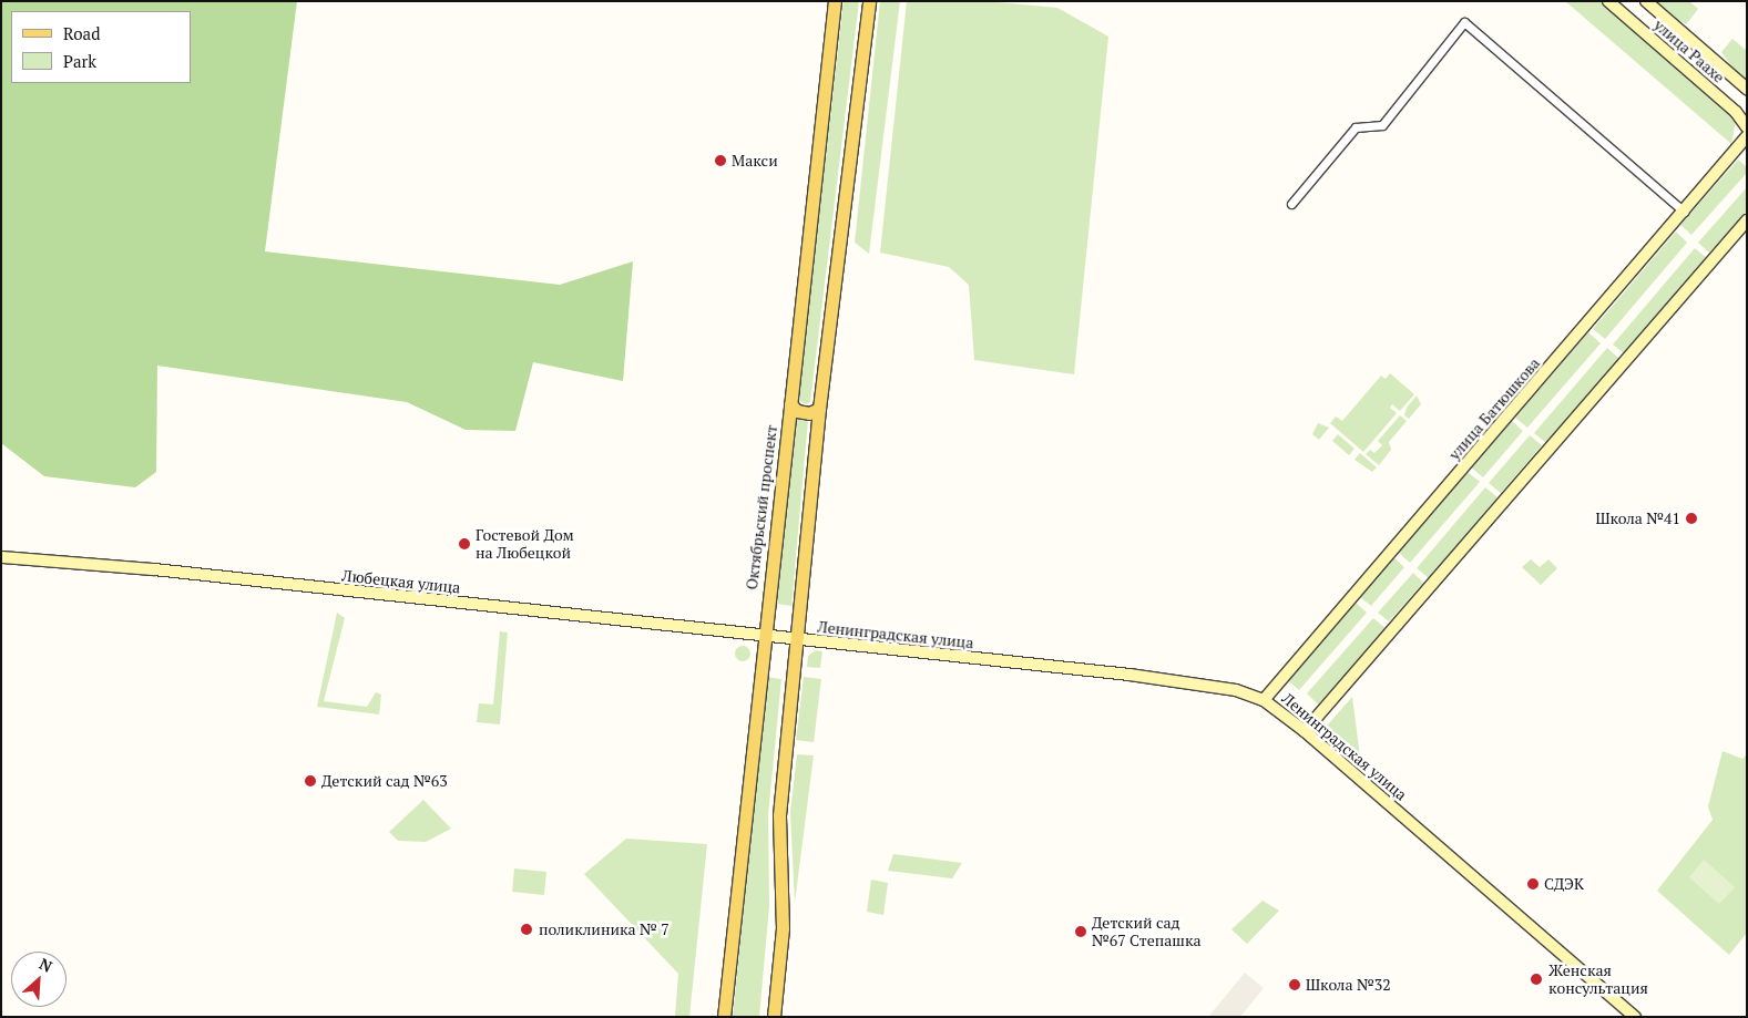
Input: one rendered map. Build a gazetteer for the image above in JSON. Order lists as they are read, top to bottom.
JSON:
{
  "streets": {
    "main road": ["Октябрьский проспект"],
    "street": [
      "улица Раахе",
      "улица Батюшкова",
      "Любецкая улица",
      "Ленинградская улица"
    ]
  },
  "crossings": [
    ["улица Батюшкова", "Ленинградская улица"],
    ["Октябрьский проспект", "Любецкая улица"],
    ["Любецкая улица", "Ленинградская улица"]
  ],
  "places": [
    "Макси",
    "Школа №41",
    "Гостевой Дом на Любецкой",
    "Детский сад №63",
    "СДЭК",
    "поликлиника № 7",
    "Детский сад №67 Степашка",
    "Женская консультация",
    "Школа №32"
  ],
  "legend": ["Road", "Park"],
  "north": "top right"
}
